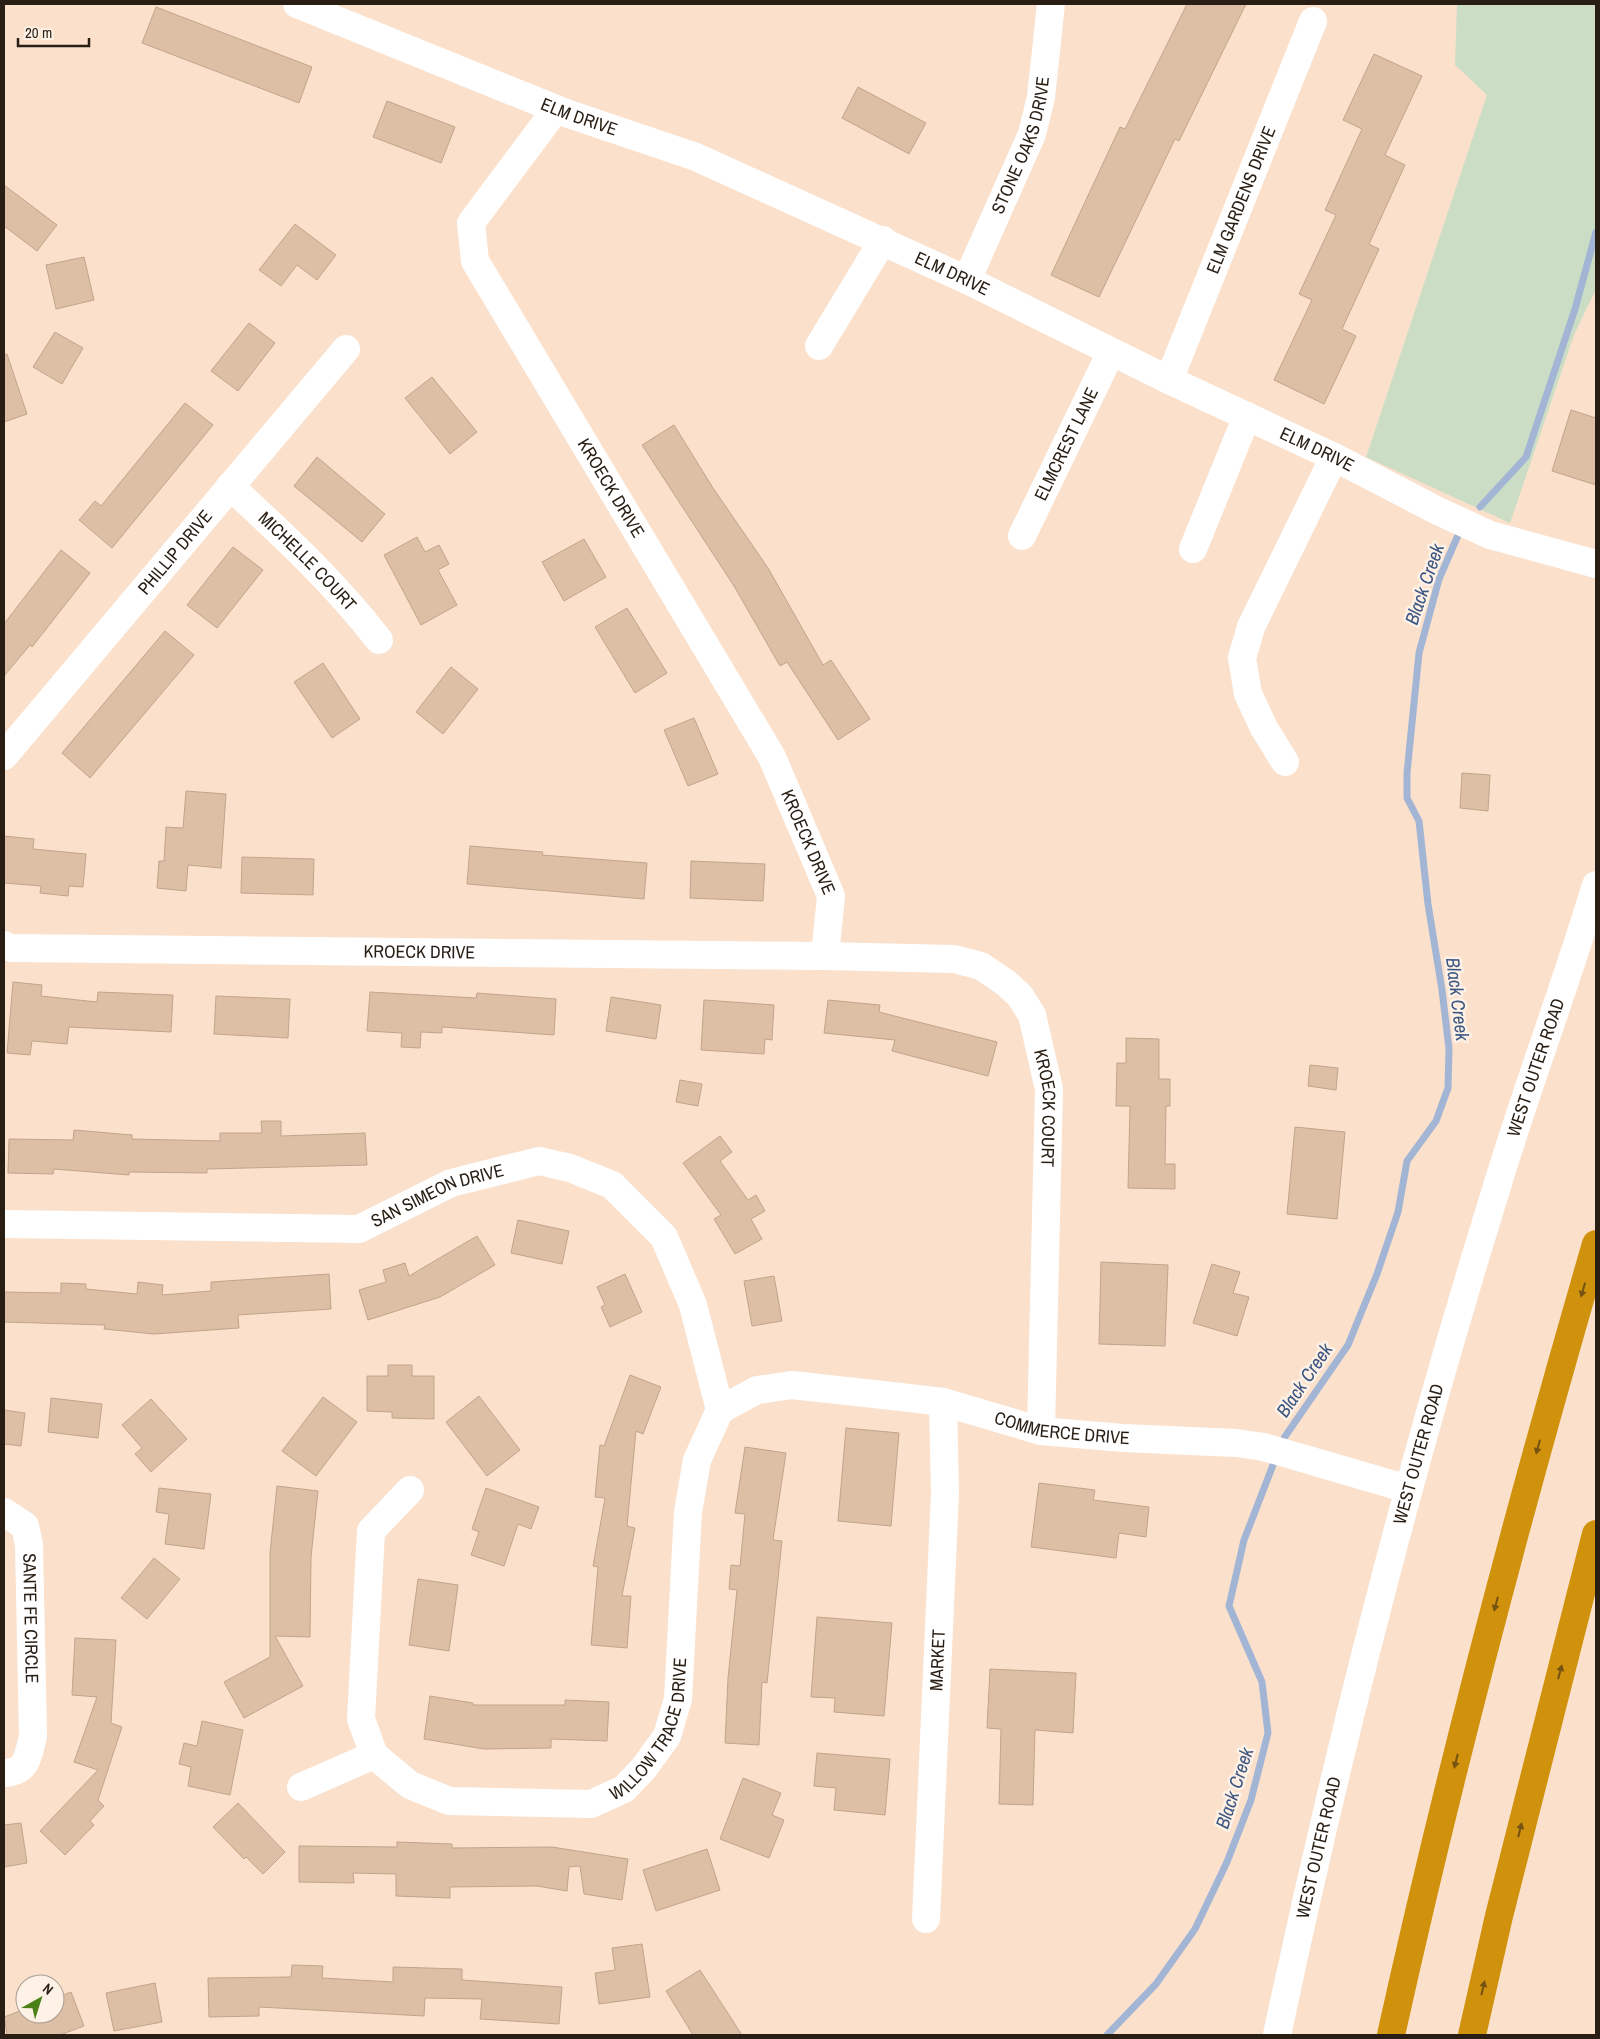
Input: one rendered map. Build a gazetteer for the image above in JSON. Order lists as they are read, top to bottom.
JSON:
{
  "streets": {
    "street": [
      "ELM DRIVE",
      "STONE OAKS DRIVE",
      "ELM GARDENS DRIVE",
      "ELMCREST LANE",
      "KROECK DRIVE",
      "PHILLIP DRIVE",
      "MICHELLE COURT",
      "WEST OUTER ROAD",
      "KROECK COURT",
      "SAN SIMEON DRIVE",
      "COMMERCE DRIVE",
      "SANTE FE CIRCLE",
      "MARKET",
      "WILLOW TRACE DRIVE"
    ]
  },
  "crossings": [
    ["ELM DRIVE", "STONE OAKS DRIVE"],
    ["ELM DRIVE", "ELM GARDENS DRIVE"],
    ["ELM DRIVE", "ELMCREST LANE"],
    ["ELM DRIVE", "KROECK DRIVE"],
    ["KROECK DRIVE", "KROECK COURT"],
    ["PHILLIP DRIVE", "MICHELLE COURT"],
    ["WEST OUTER ROAD", "COMMERCE DRIVE"],
    ["KROECK COURT", "COMMERCE DRIVE"],
    ["SAN SIMEON DRIVE", "COMMERCE DRIVE"],
    ["SAN SIMEON DRIVE", "WILLOW TRACE DRIVE"],
    ["COMMERCE DRIVE", "MARKET"],
    ["COMMERCE DRIVE", "WILLOW TRACE DRIVE"]
  ],
  "water": ["Black Creek"],
  "scale_bar": "20 m",
  "north": "top right"
}
